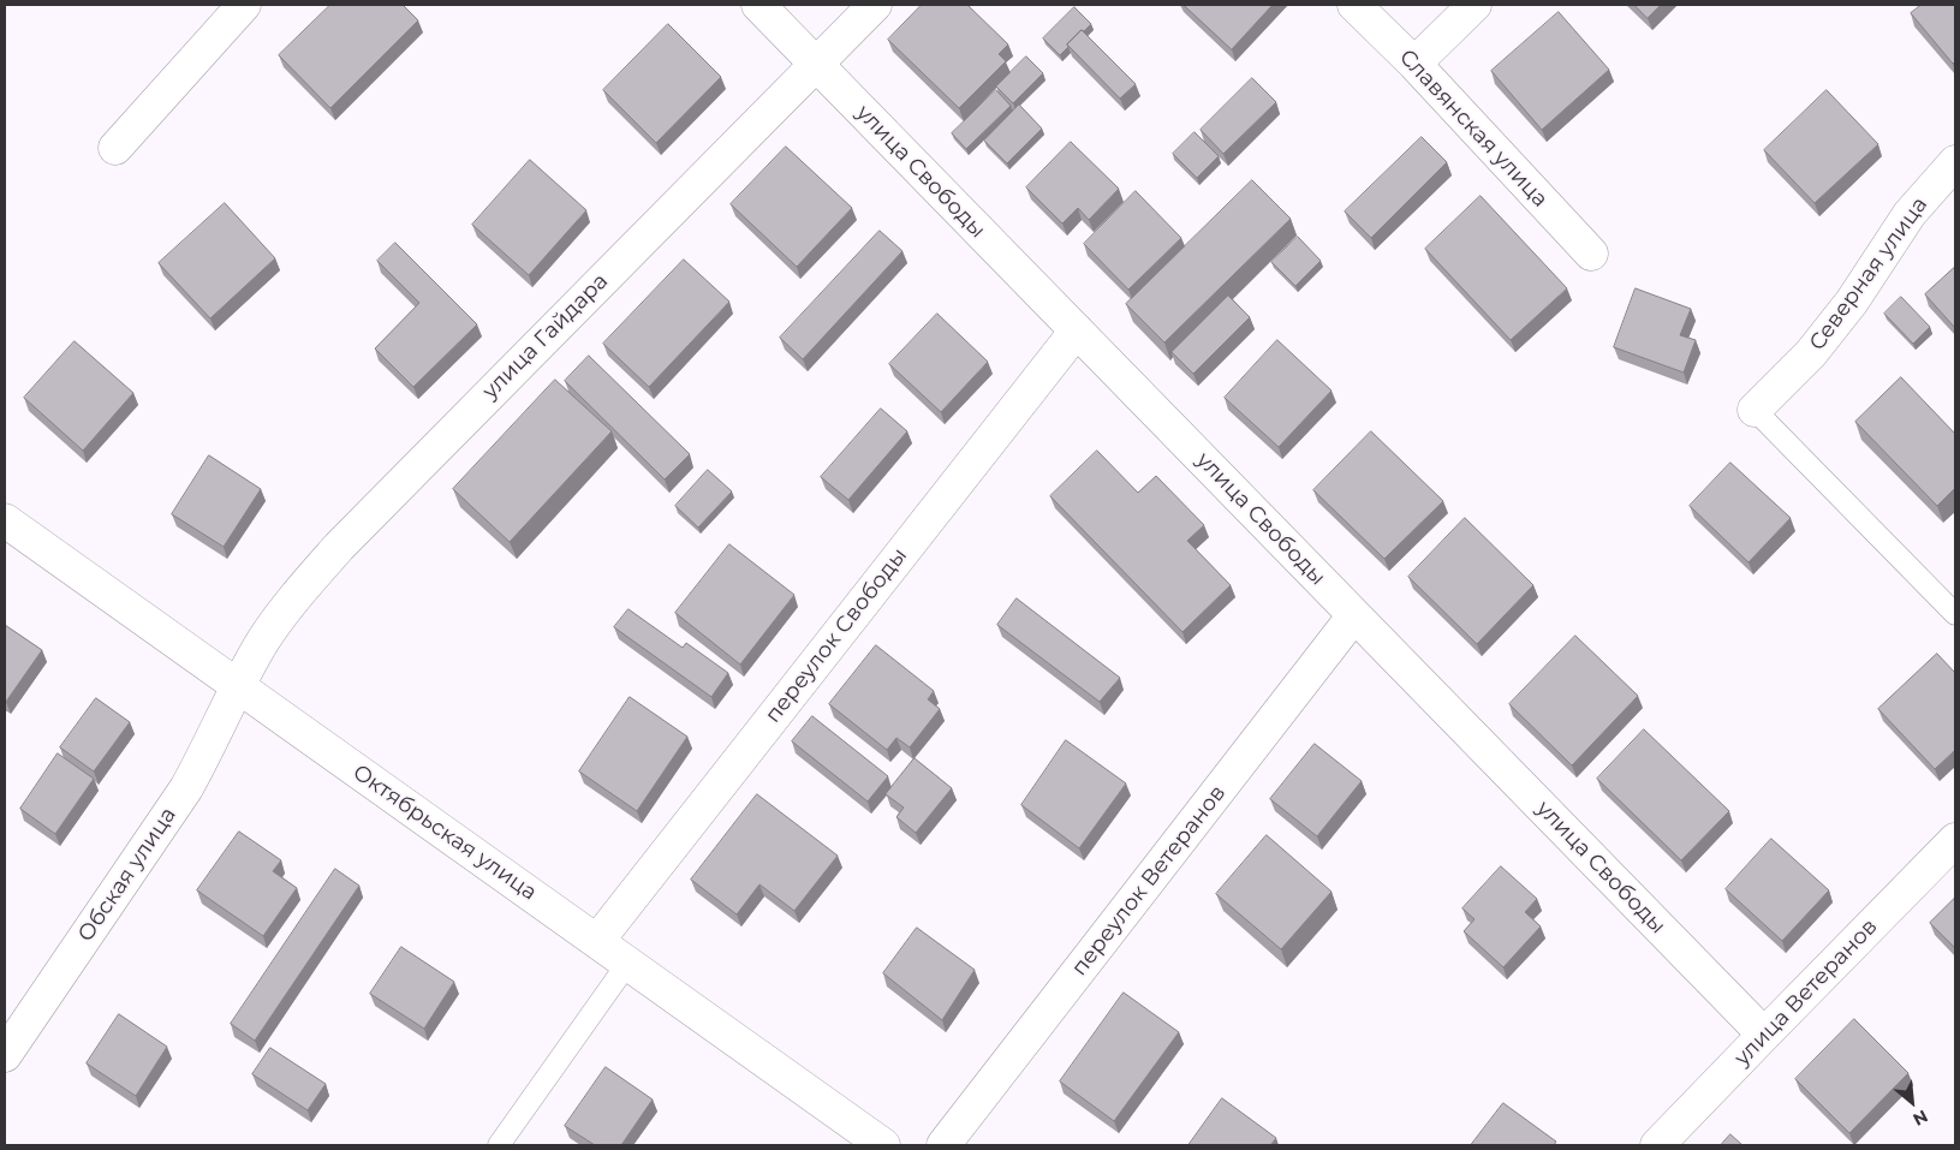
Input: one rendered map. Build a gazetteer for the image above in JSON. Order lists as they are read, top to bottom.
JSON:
{
  "streets": {
    "street": [
      "Славянская улица",
      "улица Свободы",
      "Северная улица",
      "улица Гайдара",
      "переулок Свободы",
      "Октябрьская улица",
      "Обская улица",
      "переулок Ветеранов",
      "улица Ветеранов"
    ]
  },
  "crossings": [
    ["улица Свободы", "улица Гайдара"],
    ["улица Свободы", "переулок Свободы"],
    ["улица Свободы", "переулок Ветеранов"],
    ["улица Свободы", "улица Ветеранов"],
    ["улица Гайдара", "Октябрьская улица"],
    ["улица Гайдара", "Обская улица"],
    ["переулок Свободы", "Октябрьская улица"],
    ["Октябрьская улица", "Обская улица"]
  ],
  "north": "bottom right"
}
